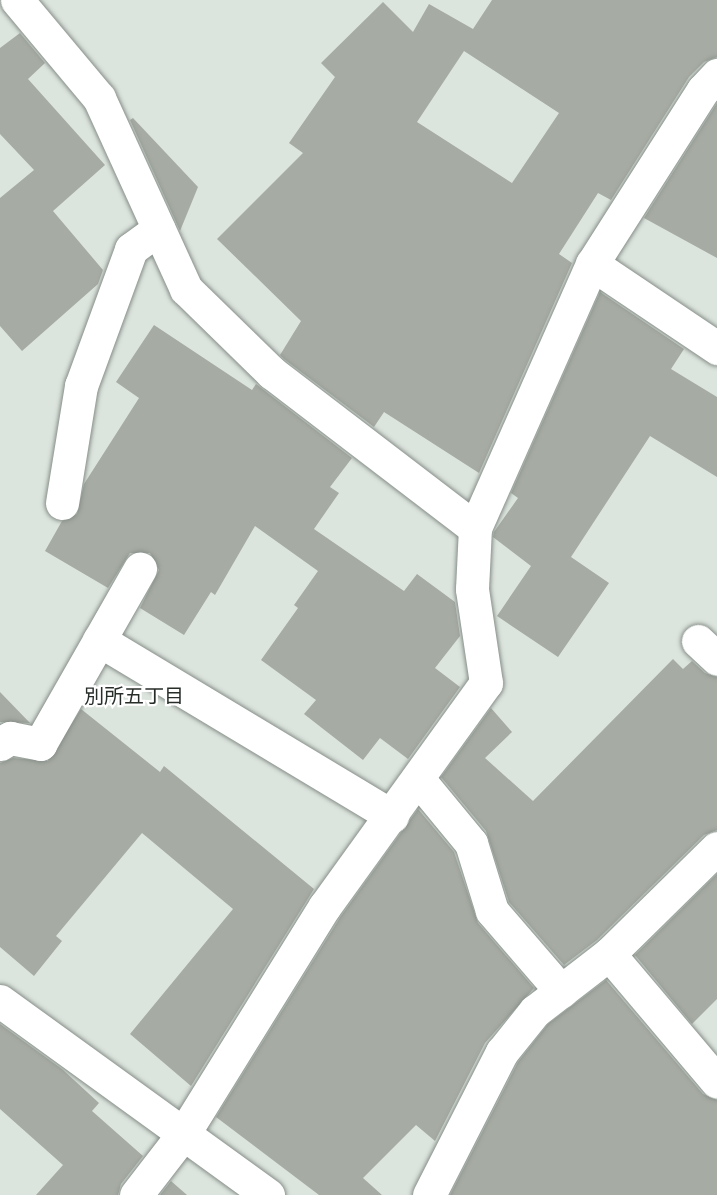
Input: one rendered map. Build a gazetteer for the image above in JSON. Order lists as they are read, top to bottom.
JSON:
{
  "districts": ["別所五丁目"]
}
